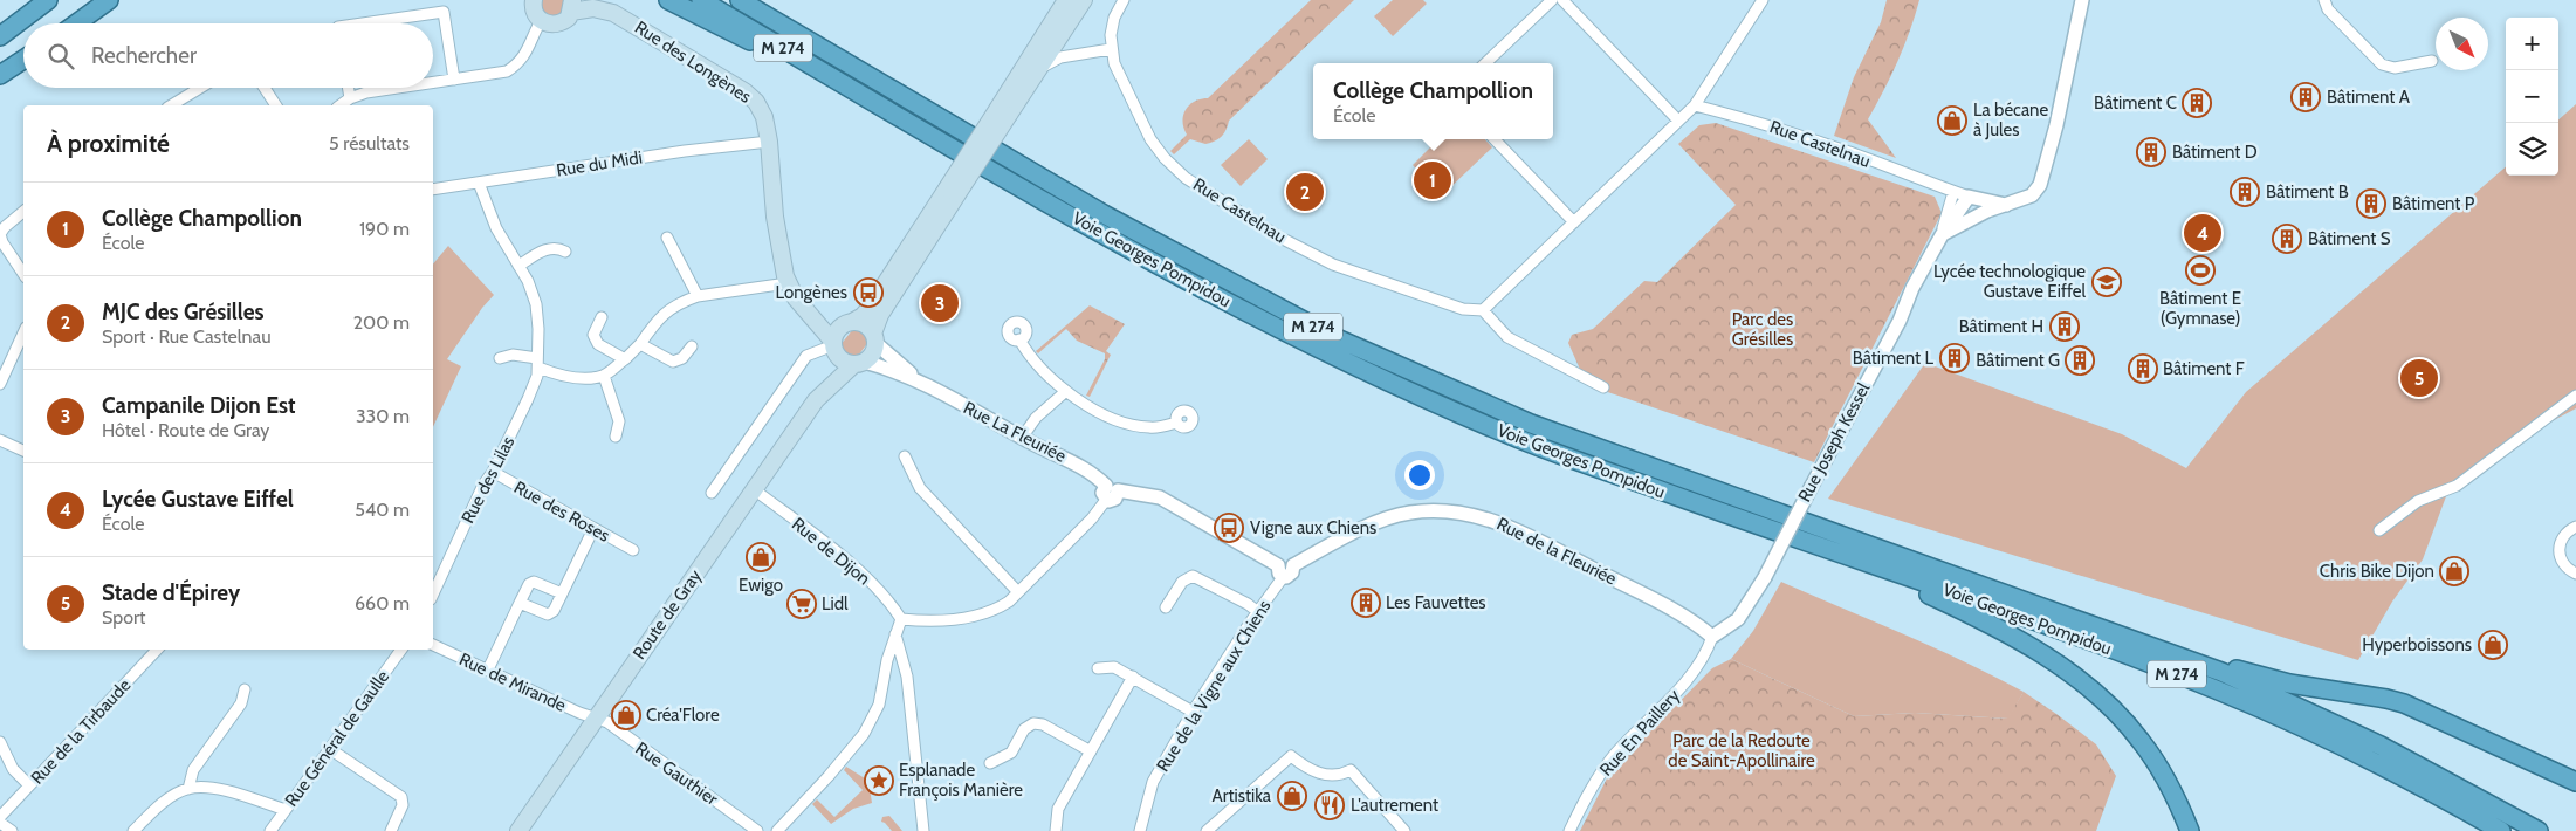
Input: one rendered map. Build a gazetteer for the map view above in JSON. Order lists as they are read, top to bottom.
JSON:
{
  "streets": {
    "highway": ["M 274", "Voie Georges Pompidou"],
    "main road": ["Rue des Longènes", "Route de Gray"],
    "street": [
      "Rue Castelnau",
      "Rue du Midi",
      "Rue La Fleuriée",
      "Rue Joseph Kessel",
      "Rue des Lilas",
      "Rue des Roses",
      "Rue de Dijon",
      "Rue de la Fleuriée",
      "Rue de Mirande",
      "Rue de la Vigne aux Chiens",
      "Rue de la Tirbaude",
      "Rue En Paillery",
      "Rue Général de Gaulle",
      "Rue Gauthier"
    ]
  },
  "crossings": [
    ["Rue des Longènes", "Rue du Midi"],
    ["Rue des Longènes", "Rue La Fleuriée"],
    ["Rue des Longènes", "Route de Gray"],
    ["Rue Castelnau", "Rue Joseph Kessel"],
    ["Rue du Midi", "Rue des Lilas"],
    ["Rue La Fleuriée", "Route de Gray"],
    ["Rue Joseph Kessel", "Rue de la Fleuriée"],
    ["Rue Joseph Kessel", "Rue En Paillery"],
    ["Rue des Lilas", "Rue des Roses"],
    ["Rue de Dijon", "Route de Gray"],
    ["Rue de la Fleuriée", "Rue de la Vigne aux Chiens"],
    ["Rue de la Fleuriée", "Rue En Paillery"],
    ["Route de Gray", "Rue de Mirande"],
    ["Route de Gray", "Rue Gauthier"],
    ["Rue de Mirande", "Rue Gauthier"]
  ],
  "parks": ["Parc des Grésilles", "Parc de la Redoute de Saint-Apollinaire"],
  "places": {
    "building": [
      "Bâtiment A",
      "Bâtiment C",
      "Bâtiment D",
      "Bâtiment B",
      "Bâtiment P",
      "Bâtiment S",
      "Bâtiment H",
      "Bâtiment L",
      "Bâtiment G",
      "Bâtiment F",
      "Les Fauvettes"
    ],
    "shop": [
      "La bécane à Jules",
      "Ewigo",
      "Chris Bike Dijon",
      "Hyperboissons",
      "Créa'Flore",
      "Artistika"
    ],
    "sports": ["Bâtiment E (Gymnase)"],
    "school or university": ["Lycée technologique Gustave Eiffel"],
    "bus stop": ["Longènes", "Vigne aux Chiens"],
    "supermarket": ["Lidl"],
    "place": ["Esplanade François Manière"],
    "restaurant": ["L'autrement"]
  },
  "north": "bottom right",
  "page": {
    "map_buttons": ["+", "−"],
    "search": "Rechercher",
    "popup": ["Collège Champollion", "École"],
    "heading": ["À proximité", "5 résultats"],
    "pins": [
      "1",
      "2",
      "4",
      "3",
      "5"
    ],
    "list": [
      {
        "mark": "1",
        "name": "Collège Champollion",
        "note": "École",
        "value": "190 m"
      },
      {
        "mark": "2",
        "name": "MJC des Grésilles",
        "note": "Sport · Rue Castelnau",
        "value": "200 m"
      },
      {
        "mark": "3",
        "name": "Campanile Dijon Est",
        "note": "Hôtel · Route de Gray",
        "value": "330 m"
      },
      {
        "mark": "4",
        "name": "Lycée Gustave Eiffel",
        "note": "École",
        "value": "540 m"
      },
      {
        "mark": "5",
        "name": "Stade d'Épirey",
        "note": "Sport",
        "value": "660 m"
      }
    ]
  }
}
